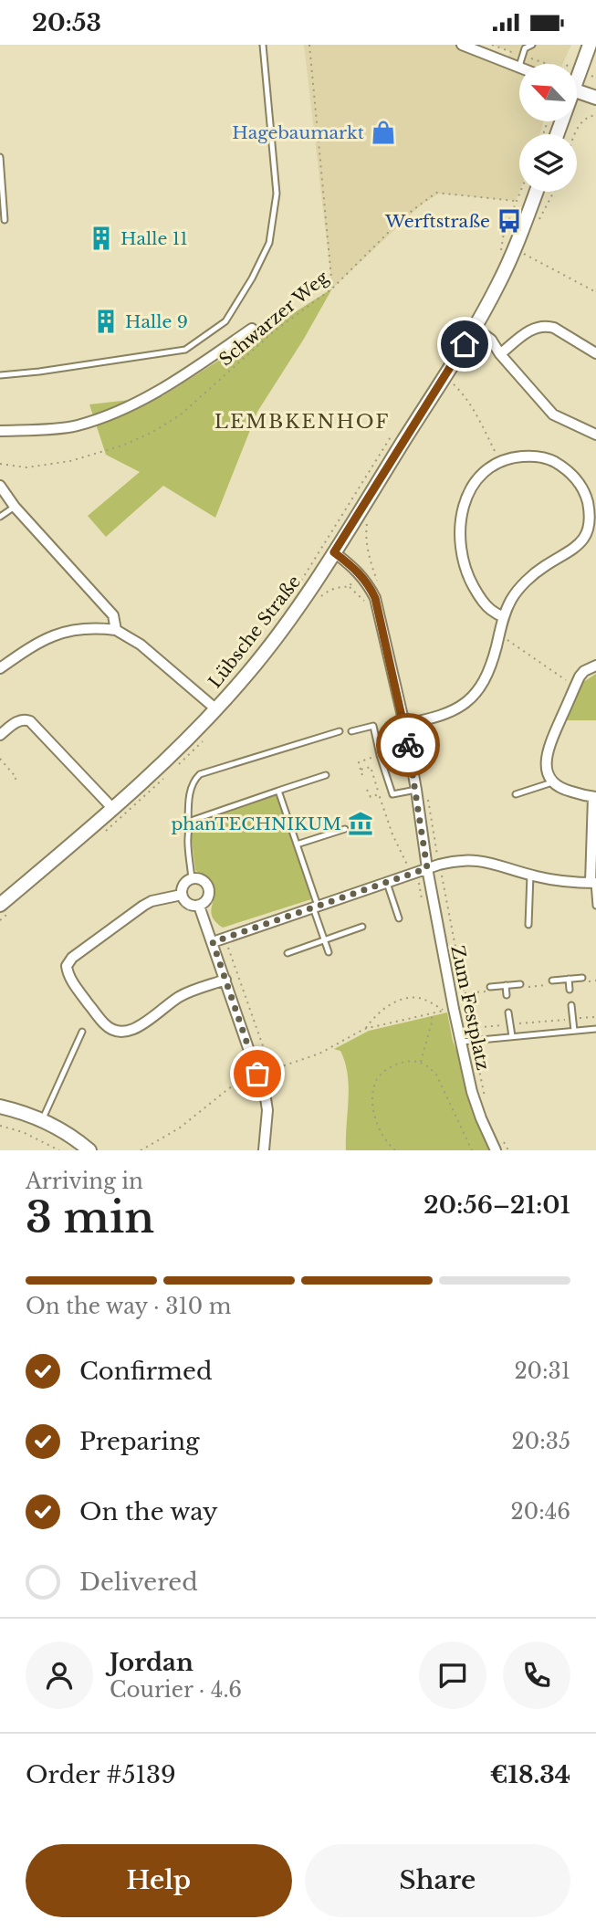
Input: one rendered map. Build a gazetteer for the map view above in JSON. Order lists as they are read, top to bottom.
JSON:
{
  "streets": {
    "street": ["Lübsche Straße", "Zum Festplatz"],
    "path": ["Schwarzer Weg"]
  },
  "crossings": [
    ["Lübsche Straße", "Zum Festplatz"]
  ],
  "districts": ["LEMBKENHOF"],
  "places": {
    "shop": ["Hagebaumarkt"],
    "bus stop": ["Werftstraße"],
    "building": ["Halle 11", "Halle 9"],
    "museum": ["phanTECHNIKUM"]
  },
  "north": "top left",
  "page": {
    "status": "20:53",
    "heading": ["3 min", "Arriving in", "20:56–21:01"],
    "panel": [
      "Jordan",
      "Courier · 4.6",
      "Order #5139",
      "€18.34"
    ],
    "bar": "On the way · 310 m",
    "list": [
      ["Confirmed", "20:31"],
      ["Preparing", "20:35"],
      ["On the way", "20:46"],
      "Delivered"
    ],
    "buttons": ["Help", "Share"]
  }
}
